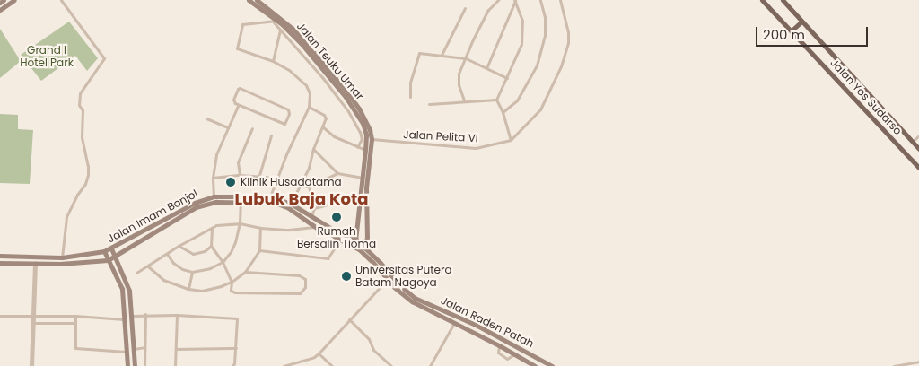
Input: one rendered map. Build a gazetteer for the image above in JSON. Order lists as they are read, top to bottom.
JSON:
{
  "streets": {
    "main road": [
      "Jalan Teuku Umar",
      "Jalan Yos Sudarso",
      "Jalan Imam Bonjol",
      "Jalan Raden Patah"
    ],
    "street": ["Jalan Pelita VI"]
  },
  "crossings": [
    ["Jalan Teuku Umar", "Jalan Pelita VI"],
    ["Jalan Teuku Umar", "Jalan Imam Bonjol"],
    ["Jalan Teuku Umar", "Jalan Raden Patah"],
    ["Jalan Imam Bonjol", "Jalan Raden Patah"]
  ],
  "districts": ["Lubuk Baja Kota"],
  "parks": ["Grand I Hotel Park"],
  "places": ["Klinik Husadatama", "Rumah Bersalin Tioma", "Universitas Putera Batam Nagoya"],
  "scale_bar": "200 m"
}
